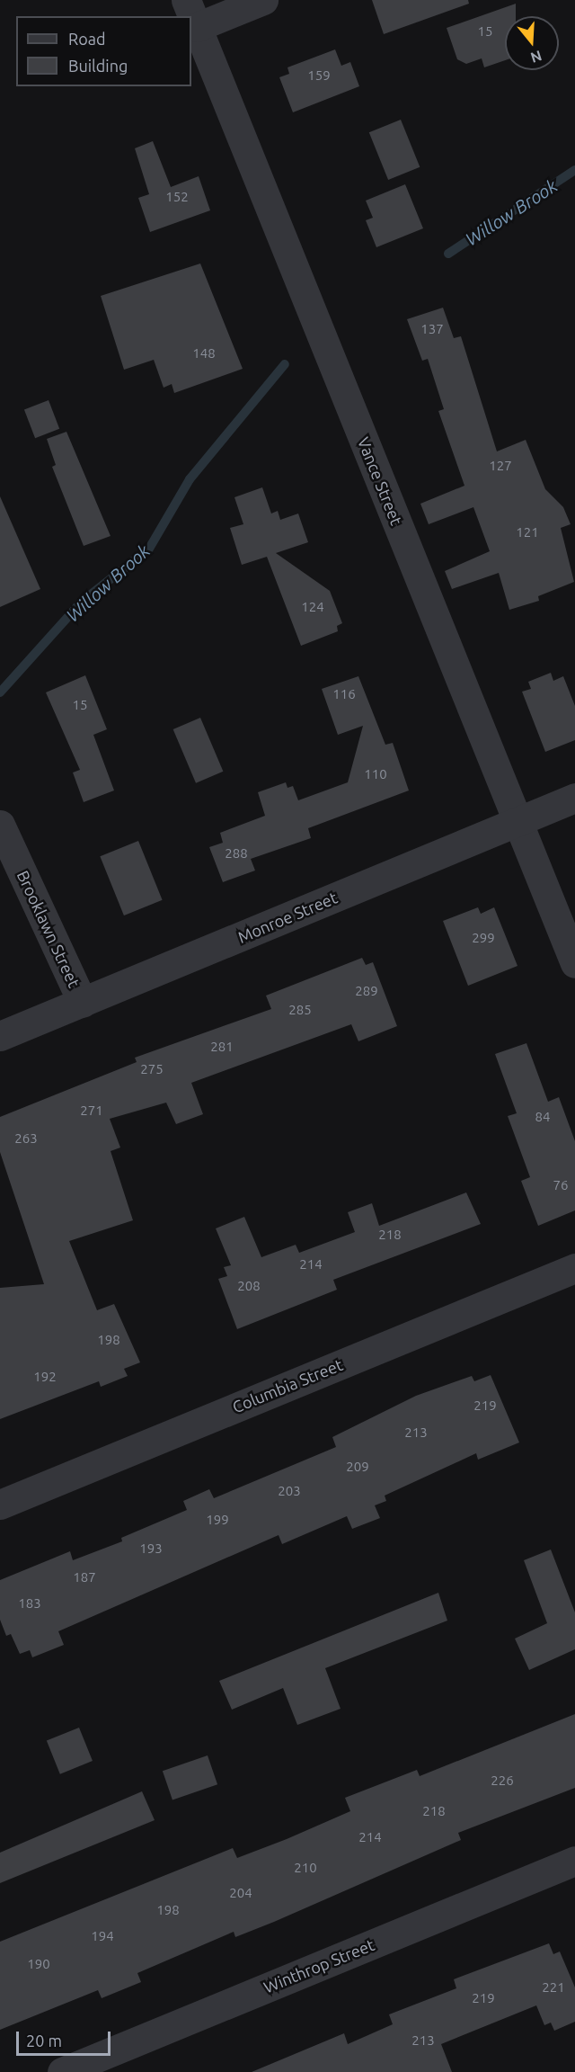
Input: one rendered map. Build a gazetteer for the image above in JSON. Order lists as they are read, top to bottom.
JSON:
{
  "streets": {
    "street": [
      "Vance Street",
      "Monroe Street",
      "Brooklawn Street",
      "Columbia Street",
      "Winthrop Street"
    ]
  },
  "crossings": [
    ["Vance Street", "Monroe Street"],
    ["Monroe Street", "Brooklawn Street"]
  ],
  "water": ["Willow Brook"],
  "house_numbers": [
    "15",
    "159",
    "152",
    "137",
    "148",
    "127",
    "121",
    "124",
    "116",
    "15",
    "110",
    "288",
    "299",
    "289",
    "285",
    "281",
    "275",
    "271",
    "84",
    "263",
    "76",
    "218",
    "214",
    "208",
    "198",
    "192",
    "219",
    "213",
    "209",
    "203",
    "199",
    "193",
    "187",
    "183",
    "226",
    "218",
    "214",
    "210",
    "204",
    "198",
    "194",
    "190",
    "221",
    "219",
    "213"
  ],
  "legend": ["Road", "Building"],
  "scale_bar": "20 m",
  "north": "bottom"
}
